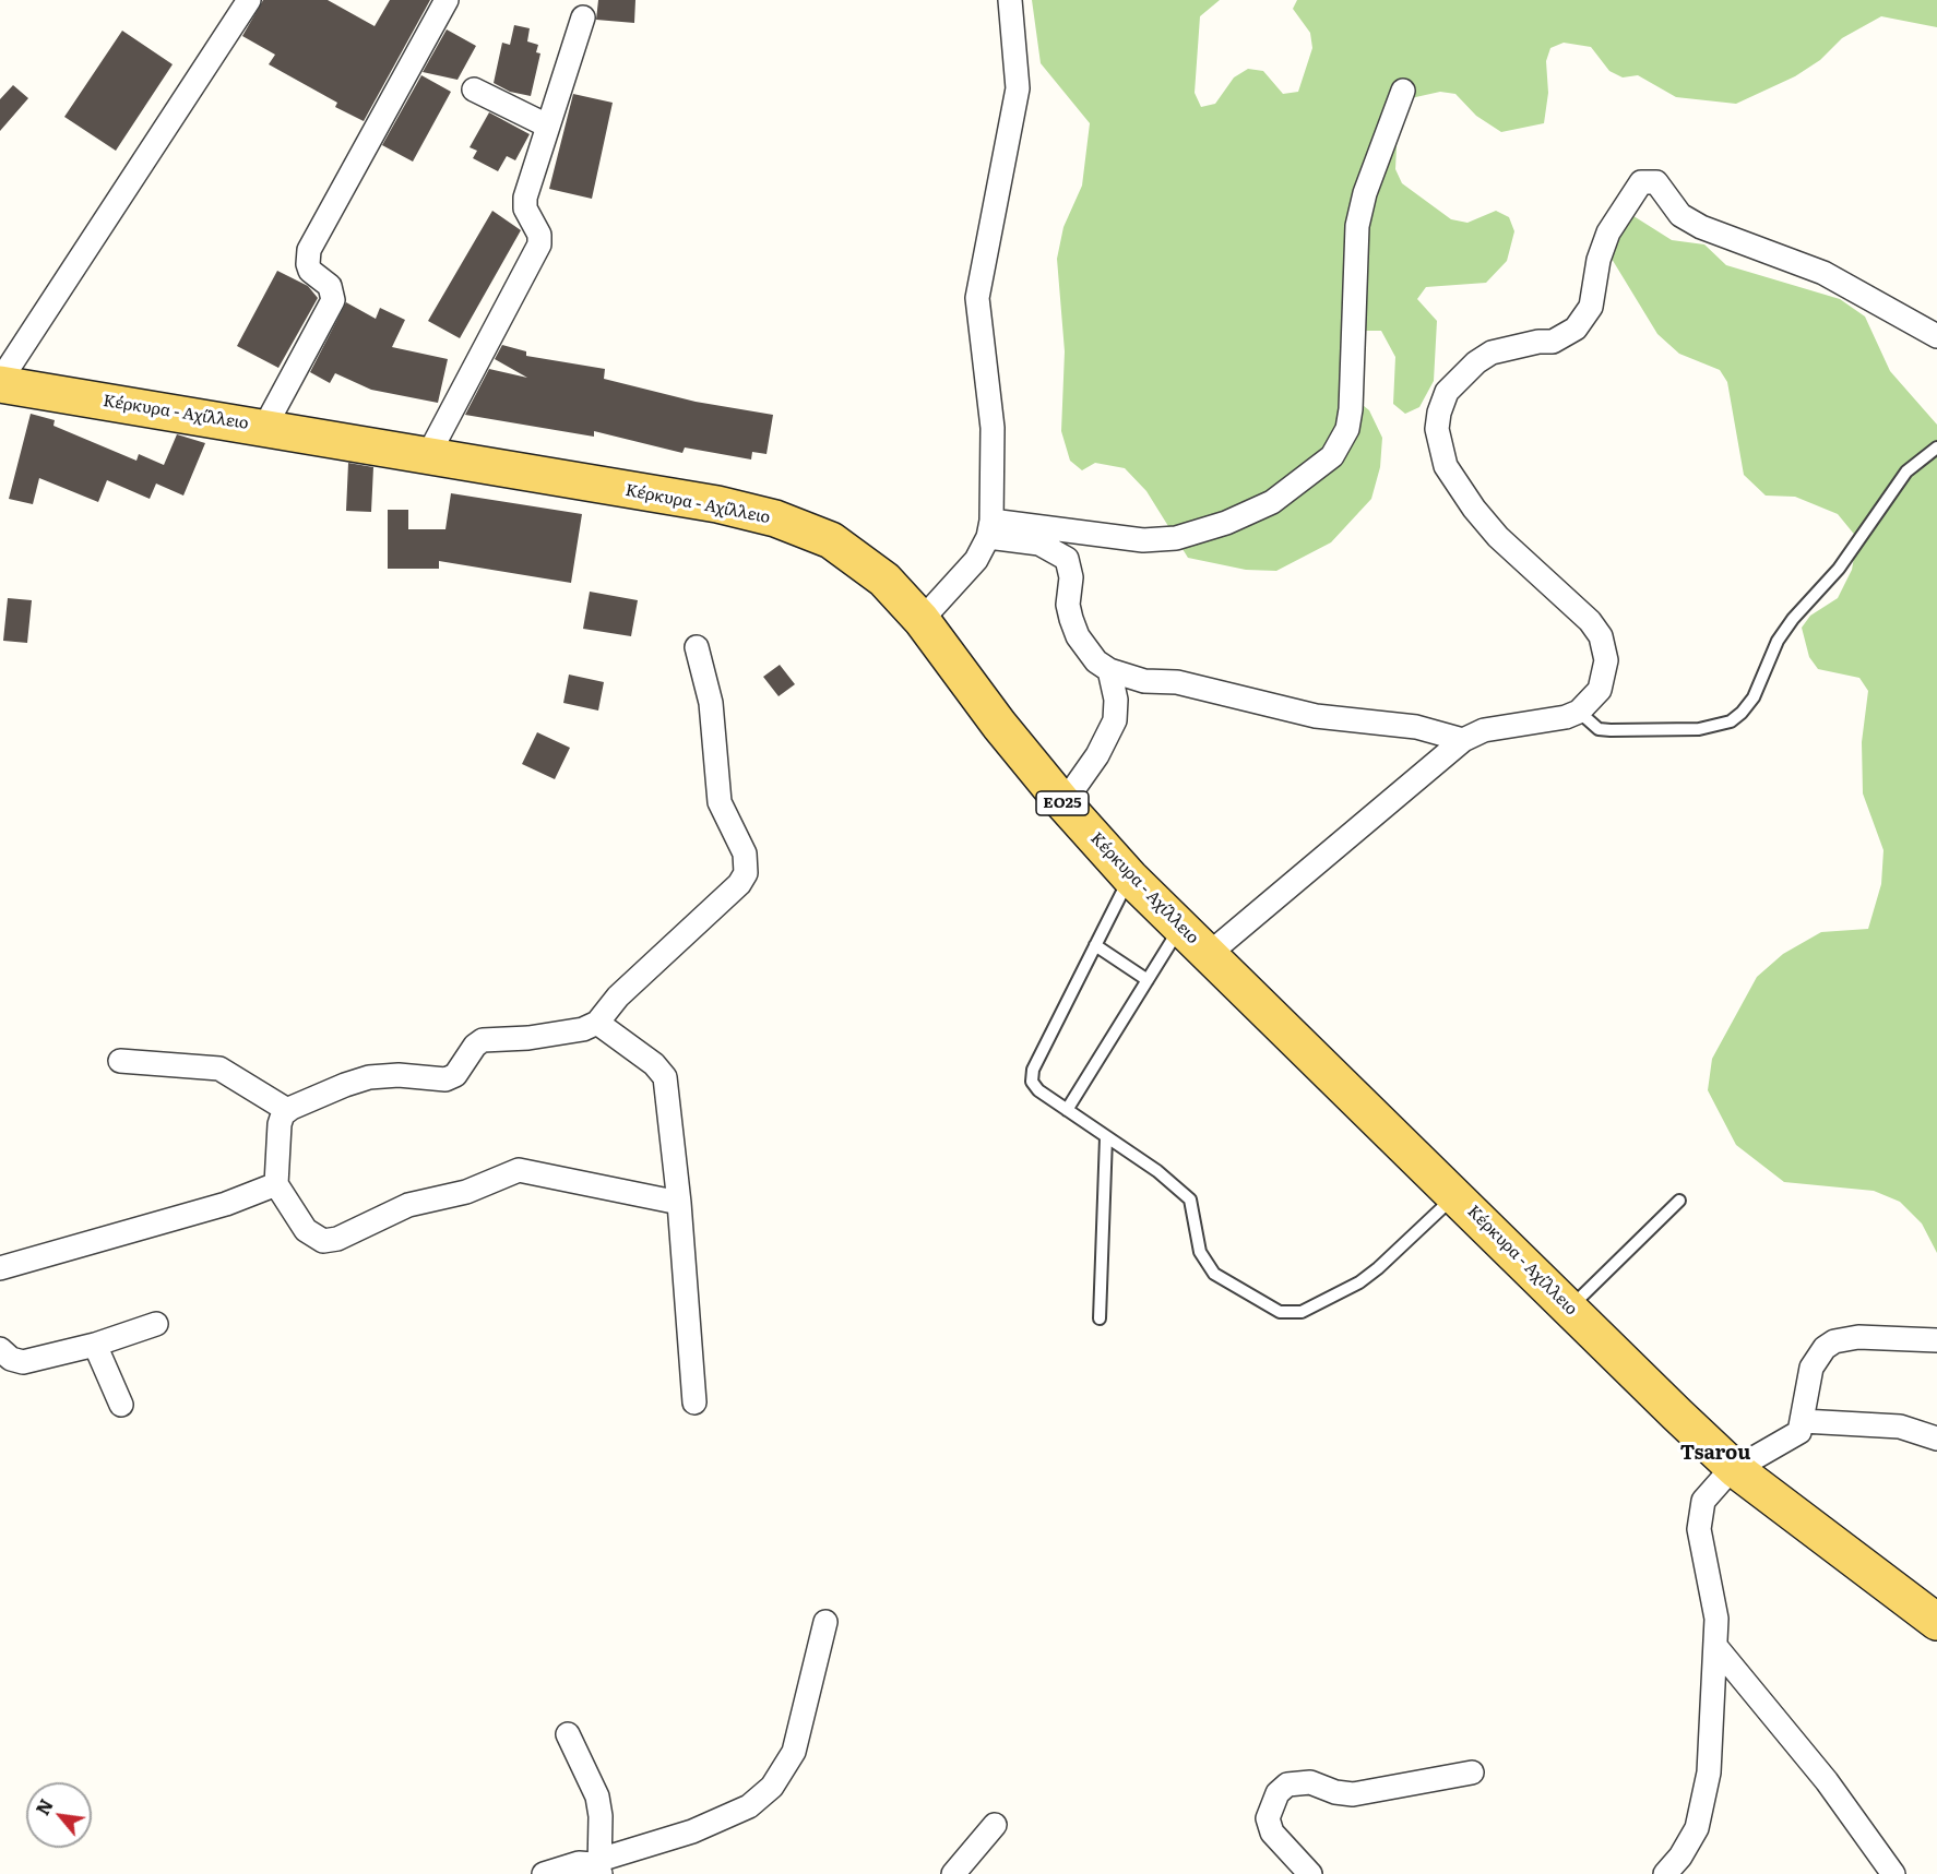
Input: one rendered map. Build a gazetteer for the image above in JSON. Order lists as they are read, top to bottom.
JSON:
{
  "streets": {
    "main road": ["Κέρκυρα - Αχίλλειο", "ΕΟ25"]
  },
  "districts": ["Tsarou"],
  "north": "top left"
}
